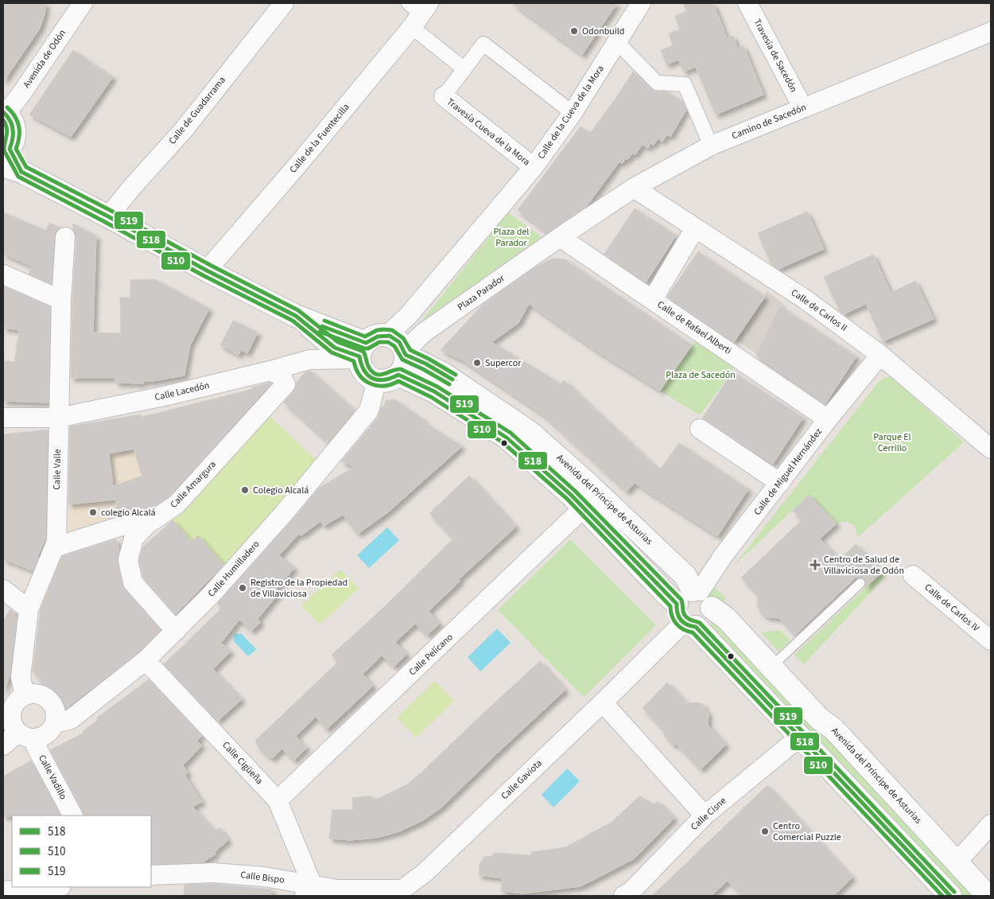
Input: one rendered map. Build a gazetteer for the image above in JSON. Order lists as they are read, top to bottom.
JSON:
{
  "streets": {
    "street": [
      "Travesía de Sacedón",
      "Avenida de Odón",
      "Calle de Guadarrama",
      "Calle de la Cueva de la Mora",
      "Camino de Sacedón",
      "Travesía Cueva de la Mora",
      "Calle de la Fuentecilla",
      "Plaza Parador",
      "Calle de Carlos II",
      "Calle de Rafael Alberti",
      "Calle Lacedón",
      "Calle Valle",
      "Calle de Miguel Hernández",
      "Calle Amargura",
      "Avenida del Príncipe de Asturias",
      "Calle Humilladero",
      "Calle de Carlos IV",
      "Calle Pelícano",
      "Calle Cigüeña",
      "Calle Vadillo",
      "Calle Gaviota",
      "Calle Cisne",
      "Calle Bispo"
    ]
  },
  "crossings": [
    ["Travesía de Sacedón", "Camino de Sacedón"],
    ["Calle de la Cueva de la Mora", "Travesía Cueva de la Mora"],
    ["Calle de la Cueva de la Mora", "Plaza Parador"],
    ["Calle de la Cueva de la Mora", "Calle Lacedón"],
    ["Calle de la Cueva de la Mora", "Avenida del Príncipe de Asturias"],
    ["Calle de la Cueva de la Mora", "Calle Humilladero"],
    ["Camino de Sacedón", "Plaza Parador"],
    ["Camino de Sacedón", "Calle de Carlos II"],
    ["Camino de Sacedón", "Calle de Rafael Alberti"],
    ["Plaza Parador", "Calle de Rafael Alberti"],
    ["Plaza Parador", "Calle Lacedón"],
    ["Plaza Parador", "Avenida del Príncipe de Asturias"],
    ["Plaza Parador", "Calle Humilladero"],
    ["Calle de Carlos II", "Calle de Miguel Hernández"],
    ["Calle de Rafael Alberti", "Calle de Miguel Hernández"],
    ["Calle Lacedón", "Calle Valle"],
    ["Calle Lacedón", "Calle Amargura"],
    ["Calle Lacedón", "Avenida del Príncipe de Asturias"],
    ["Calle Lacedón", "Calle Humilladero"],
    ["Calle Valle", "Calle Humilladero"],
    ["Calle Valle", "Calle Vadillo"],
    ["Calle de Miguel Hernández", "Avenida del Príncipe de Asturias"],
    ["Calle de Miguel Hernández", "Calle Gaviota"],
    ["Avenida del Príncipe de Asturias", "Calle Humilladero"],
    ["Avenida del Príncipe de Asturias", "Calle Pelícano"],
    ["Avenida del Príncipe de Asturias", "Calle Gaviota"],
    ["Avenida del Príncipe de Asturias", "Calle Cisne"],
    ["Calle Humilladero", "Calle Cigüeña"],
    ["Calle Humilladero", "Calle Vadillo"],
    ["Calle Pelícano", "Calle Cigüeña"],
    ["Calle Cigüeña", "Calle Bispo"],
    ["Calle Gaviota", "Calle Bispo"]
  ],
  "parks": ["Plaza del Parador", "Plaza de Sacedón", "Parque El Cerrillo"],
  "places": {
    "other": [
      "Odonbuild",
      "Supercor",
      "Colegio Alcalá",
      "colegio Alcalá",
      "Registro de la Propiedad de Villaviciosa",
      "Centro Comercial Puzzle"
    ],
    "health": ["Centro de Salud de Villaviciosa de Odón"]
  },
  "lines": ["transit line 519", "transit line 518", "transit line 510"],
  "legend": ["518", "510", "519"]
}
